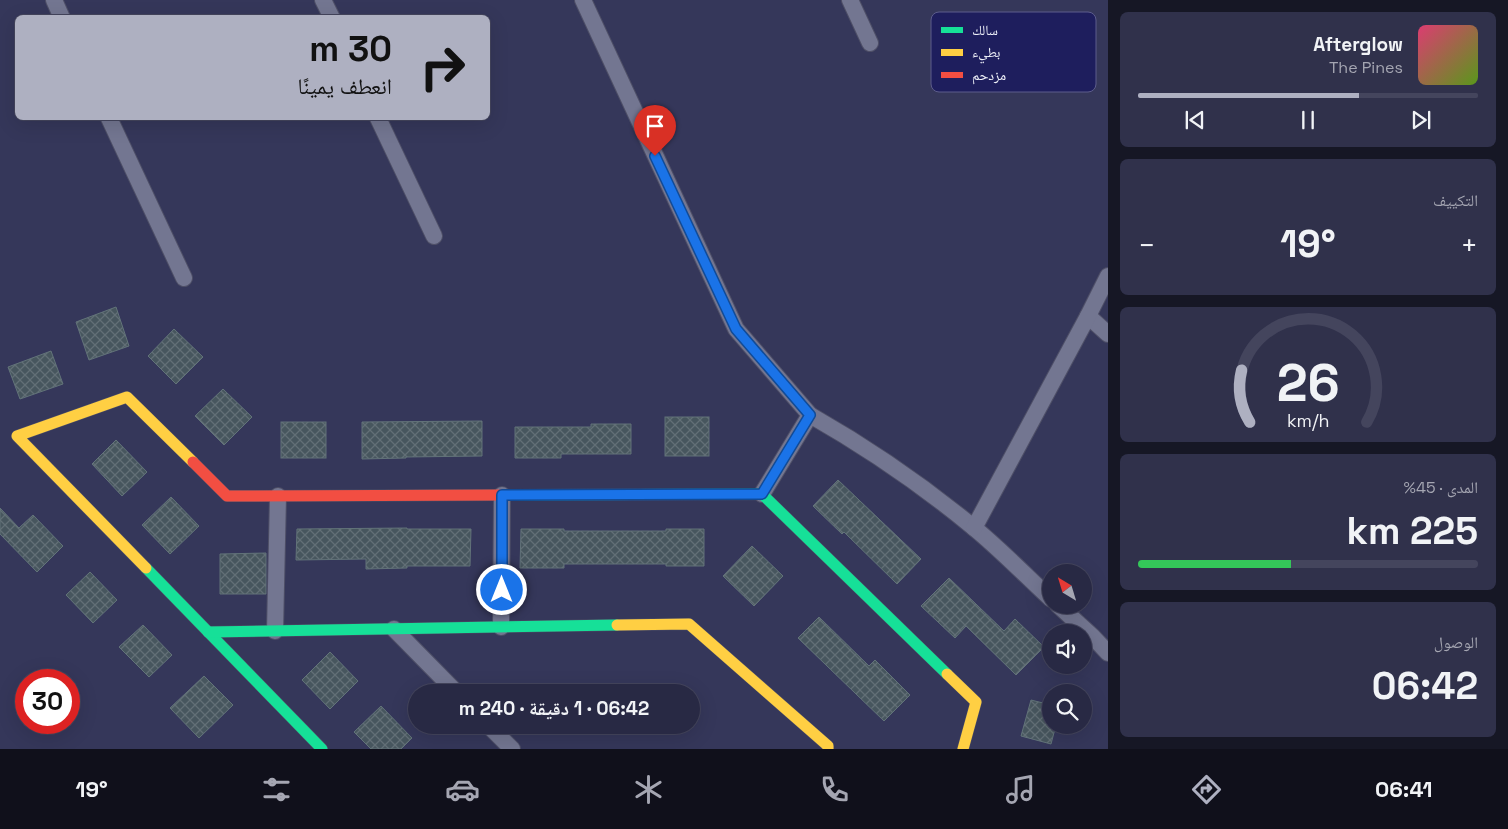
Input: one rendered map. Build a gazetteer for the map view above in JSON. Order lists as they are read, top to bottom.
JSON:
{
  "legend": ["سالك", "بطيء", "مزدحم"],
  "north": "top left",
  "page": {
    "turn": ["30 m", "انعطف يمينًا"],
    "song": ["Afterglow", "The Pines"],
    "tile": [
      "التكييف",
      ["المدى · 45%", "225 km"],
      ["الوصول", "06:42"]
    ],
    "heat": ["−", "19°", "+"],
    "limit": "30",
    "trip": "06:42 · 1 دقيقة · 240 m",
    "tabs": ["06:41", "19°"],
    "gauge": ["26", "km/h"]
  }
}
